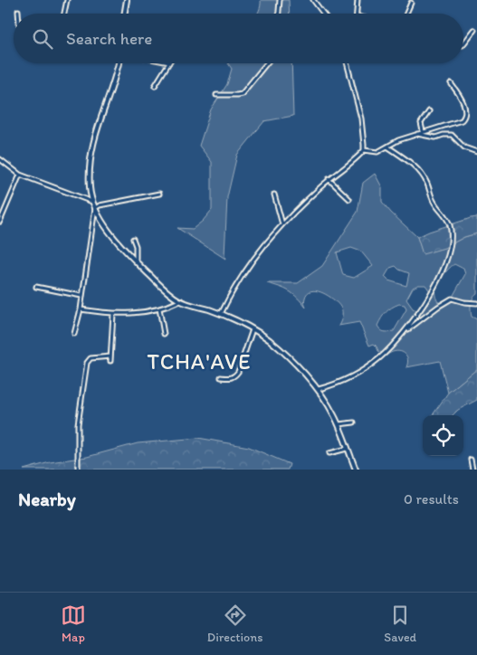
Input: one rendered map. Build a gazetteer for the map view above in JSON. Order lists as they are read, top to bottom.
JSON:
{
  "districts": ["TCHA'AVE"],
  "page": {
    "search": "Search here",
    "heading": ["Nearby", "0 results"],
    "nav": ["Map", "Directions", "Saved"]
  }
}
